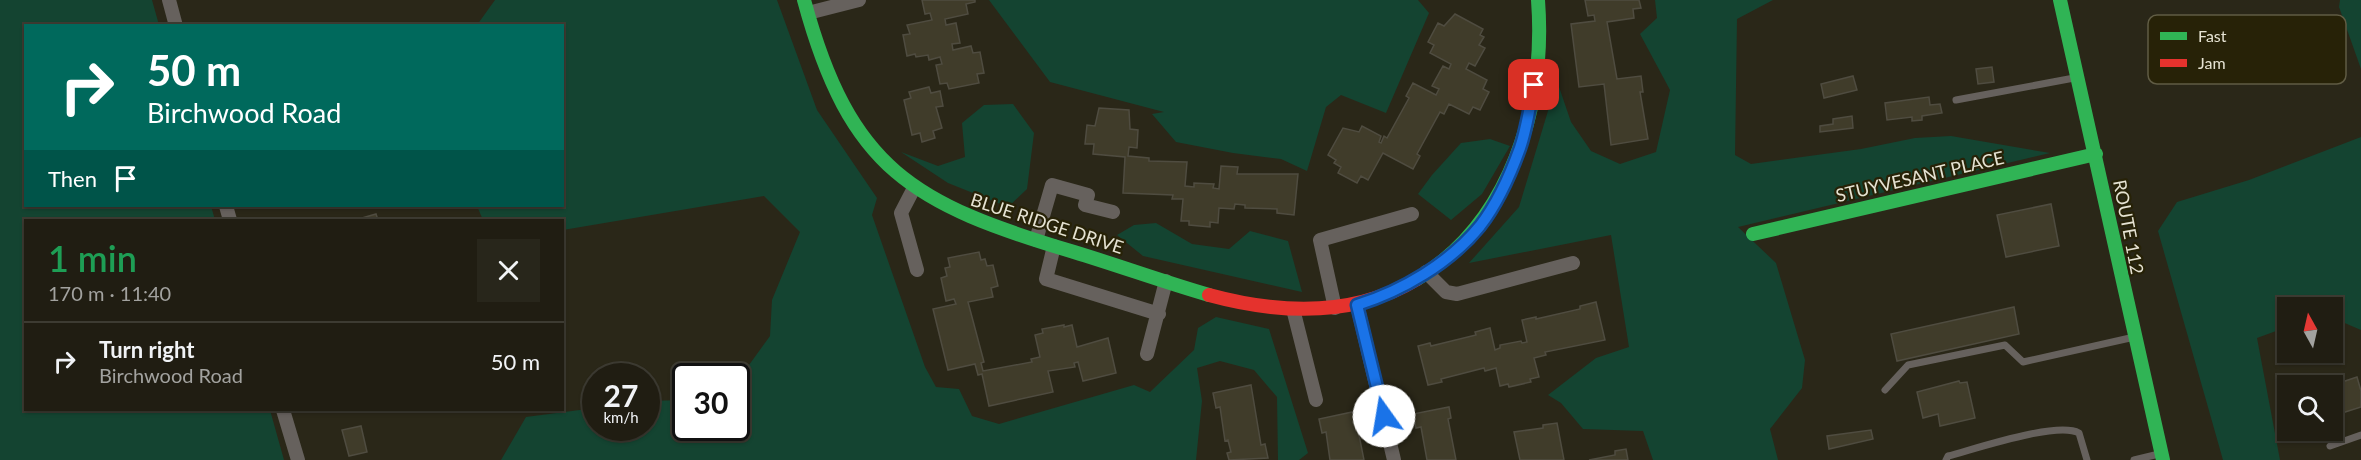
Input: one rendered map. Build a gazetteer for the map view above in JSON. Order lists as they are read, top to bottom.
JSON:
{
  "streets": {
    "street": ["STUYVESANT PLACE", "BLUE RIDGE DRIVE", "ROUTE 112"]
  },
  "crossings": [
    ["STUYVESANT PLACE", "ROUTE 112"]
  ],
  "legend": ["Fast", "Jam"],
  "north": "top",
  "page": {
    "turn": ["50 m", "Birchwood Road"],
    "then": "Then",
    "heading": ["1 min", "170 m · 11:40"],
    "list": [
      {
        "name": "Turn right",
        "note": "Birchwood Road",
        "value": "50 m"
      }
    ],
    "speed": "27 km/h",
    "limit": "30"
  }
}
